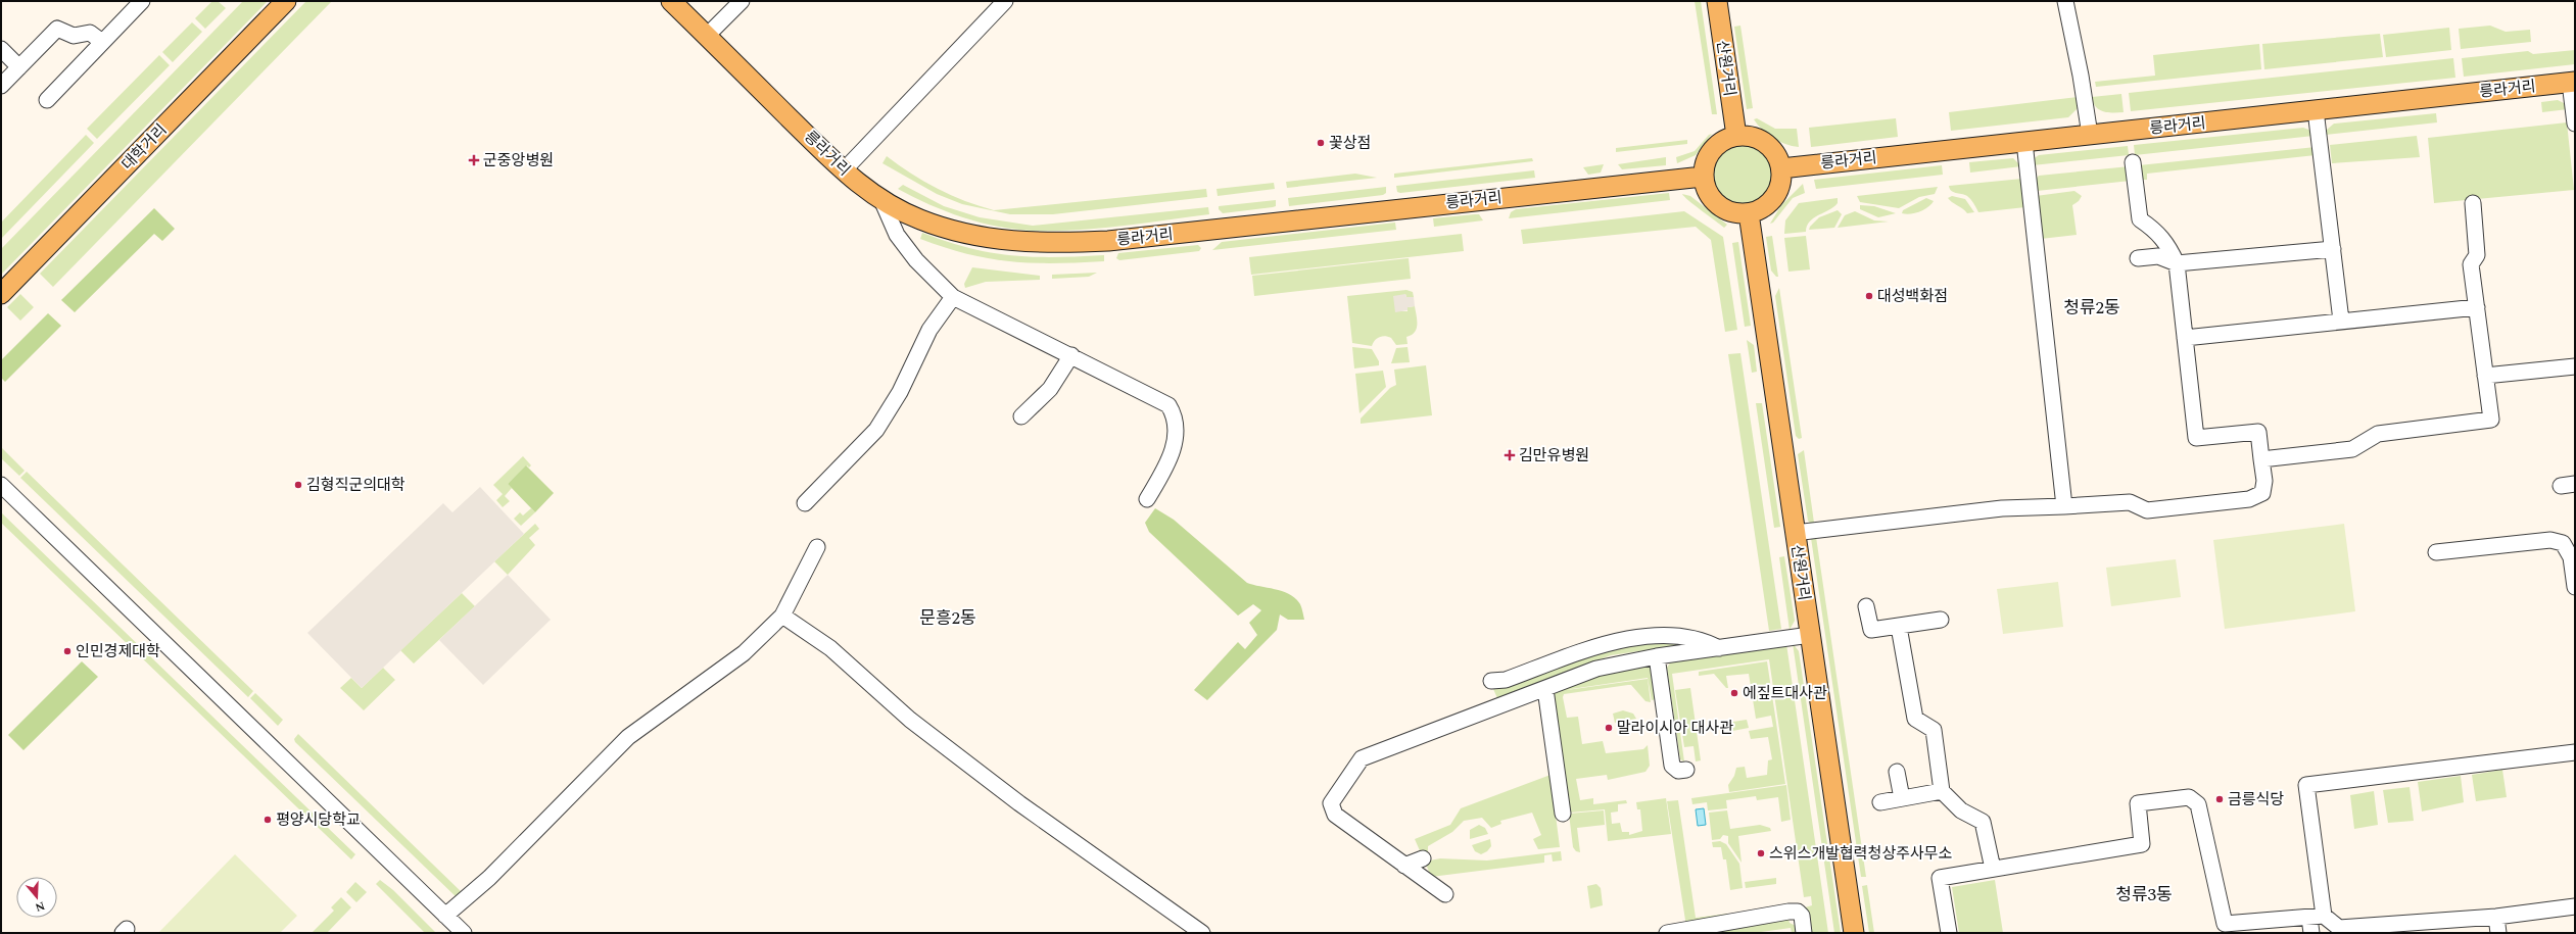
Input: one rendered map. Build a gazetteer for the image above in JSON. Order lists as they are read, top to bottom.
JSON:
{
  "streets": {
    "main road": ["산원거리", "릉라거리", "대학거리"]
  },
  "crossings": [
    ["산원거리", "릉라거리"]
  ],
  "districts": ["청류2동", "문흥2동", "청류3동"],
  "places": {
    "other": [
      "꽃상점",
      "대성백화점",
      "김형직군의대학",
      "인민경제대학",
      "에짚트대사관",
      "말라이시아 대사관",
      "금릉식당",
      "평양시당학교",
      "스위스개발협력청상주사무소"
    ],
    "health": ["군중앙병원", "김만유병원"]
  },
  "north": "bottom"
}
